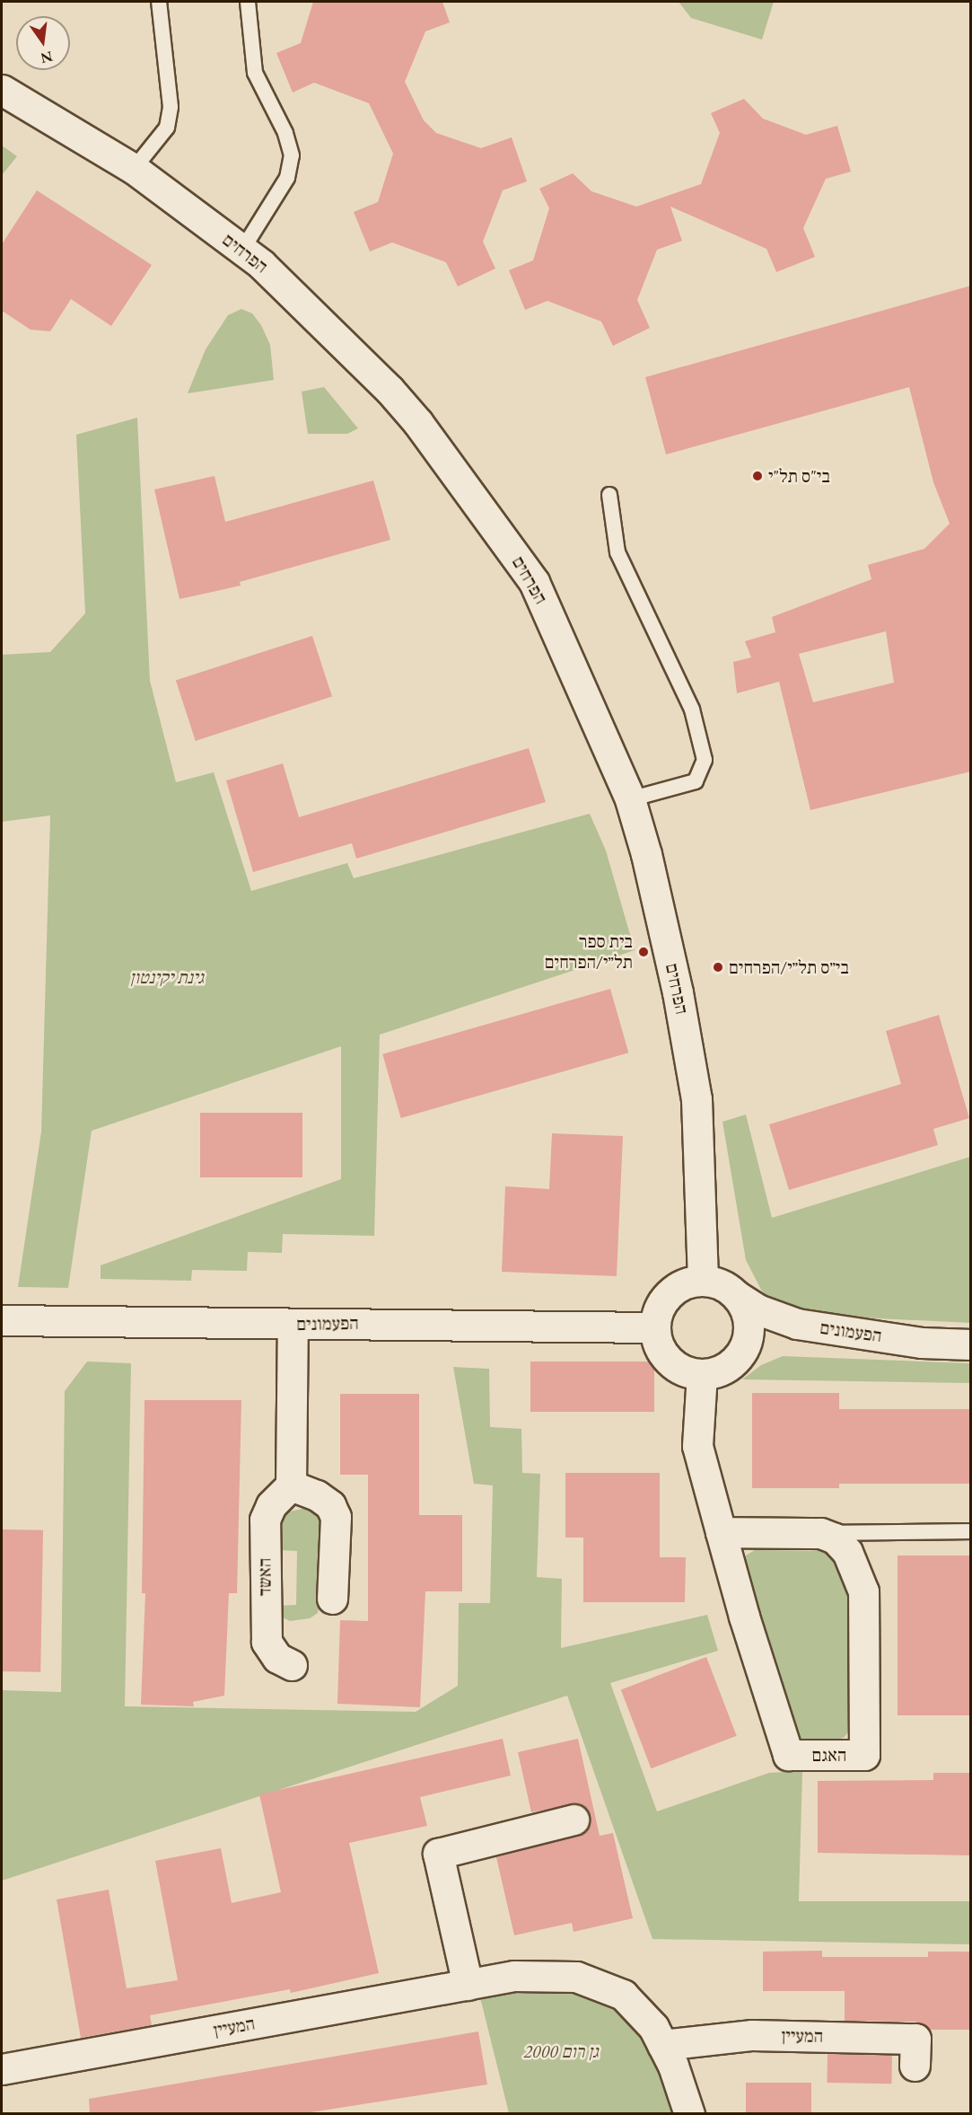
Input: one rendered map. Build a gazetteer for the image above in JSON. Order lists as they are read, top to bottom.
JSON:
{
  "streets": {
    "street": [
      "הפרחים",
      "הפעמונים",
      "האשד",
      "האגם",
      "המעיין"
    ]
  },
  "crossings": [
    ["הפרחים", "הפעמונים"],
    ["הפרחים", "האגם"],
    ["הפעמונים", "האגם"]
  ],
  "parks": ["גינת יקינטון", "גן רום 2000"],
  "places": ["בי\"ס תל\"י", "בית ספר תל״י/הפרחים", "בי״ס תל״י/הפרחים"],
  "north": "bottom"
}
